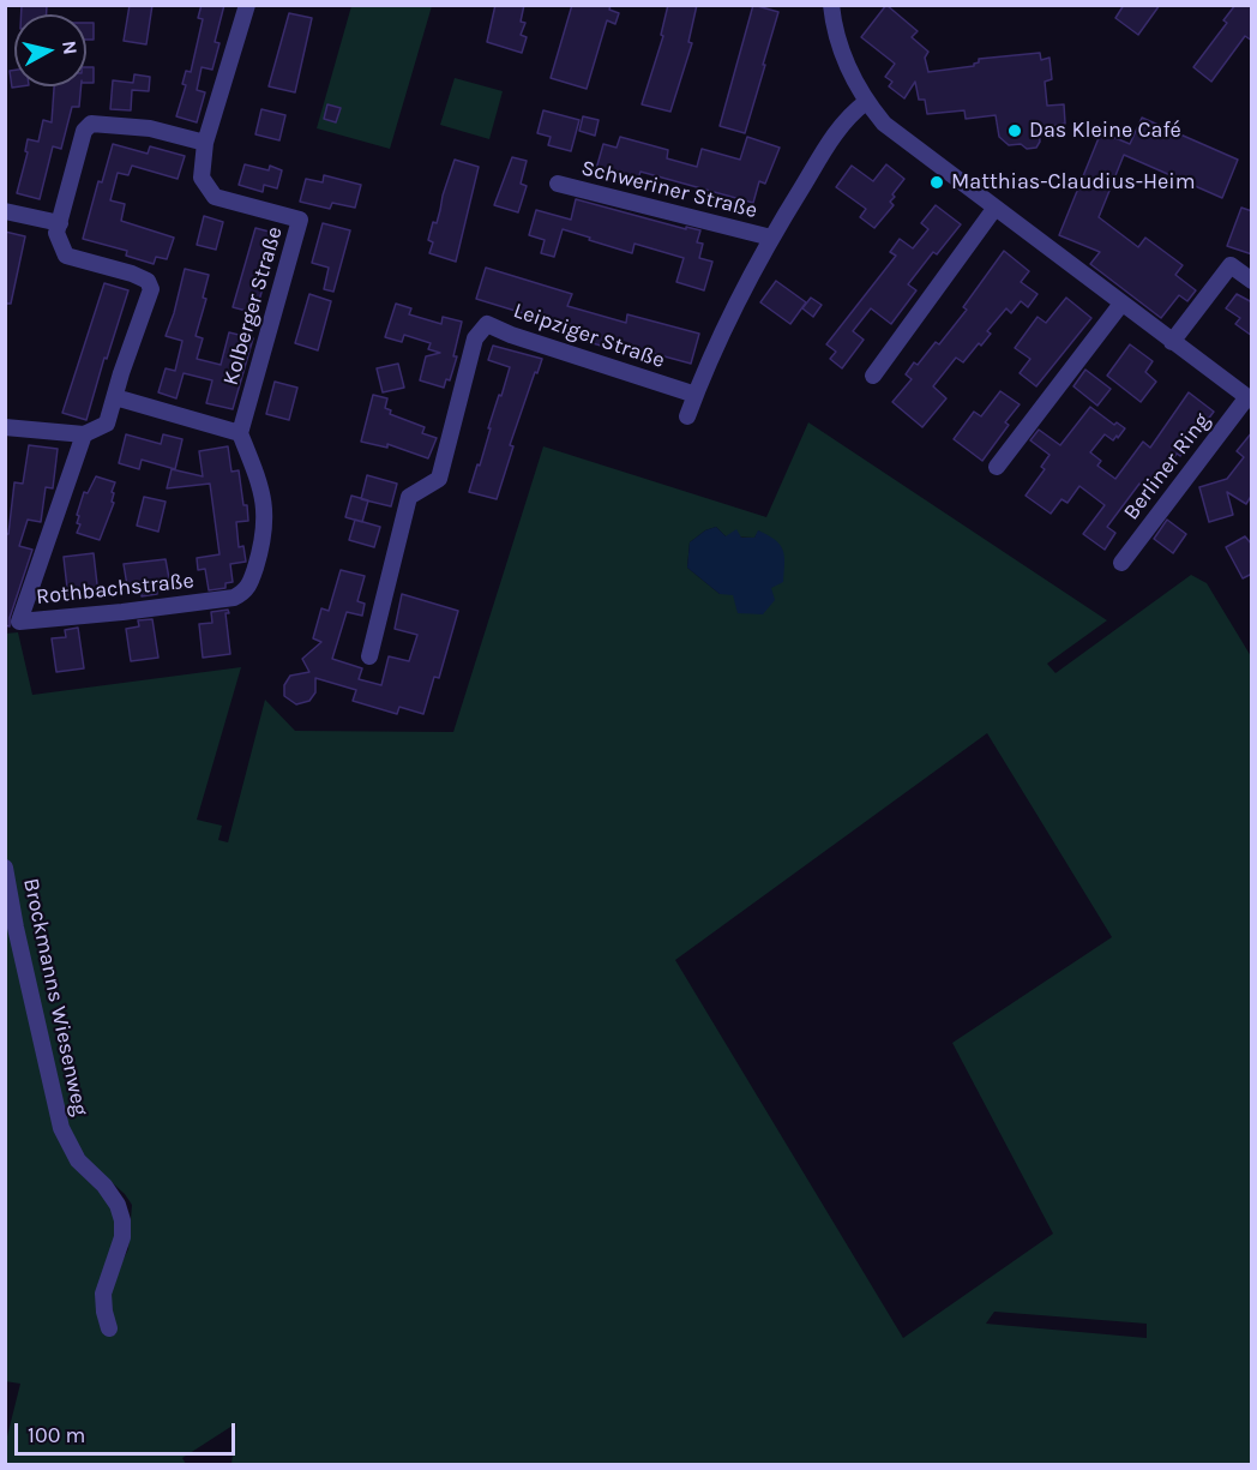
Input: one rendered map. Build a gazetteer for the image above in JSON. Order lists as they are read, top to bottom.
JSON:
{
  "streets": {
    "street": [
      "Schweriner Straße",
      "Kolberger Straße",
      "Leipziger Straße",
      "Berliner Ring",
      "Rothbachstraße",
      "Brockmanns Wiesenweg"
    ]
  },
  "crossings": [
    ["Kolberger Straße", "Rothbachstraße"]
  ],
  "places": ["Das Kleine Café", "Matthias-Claudius-Heim"],
  "scale_bar": "100 m",
  "north": "right"
}
